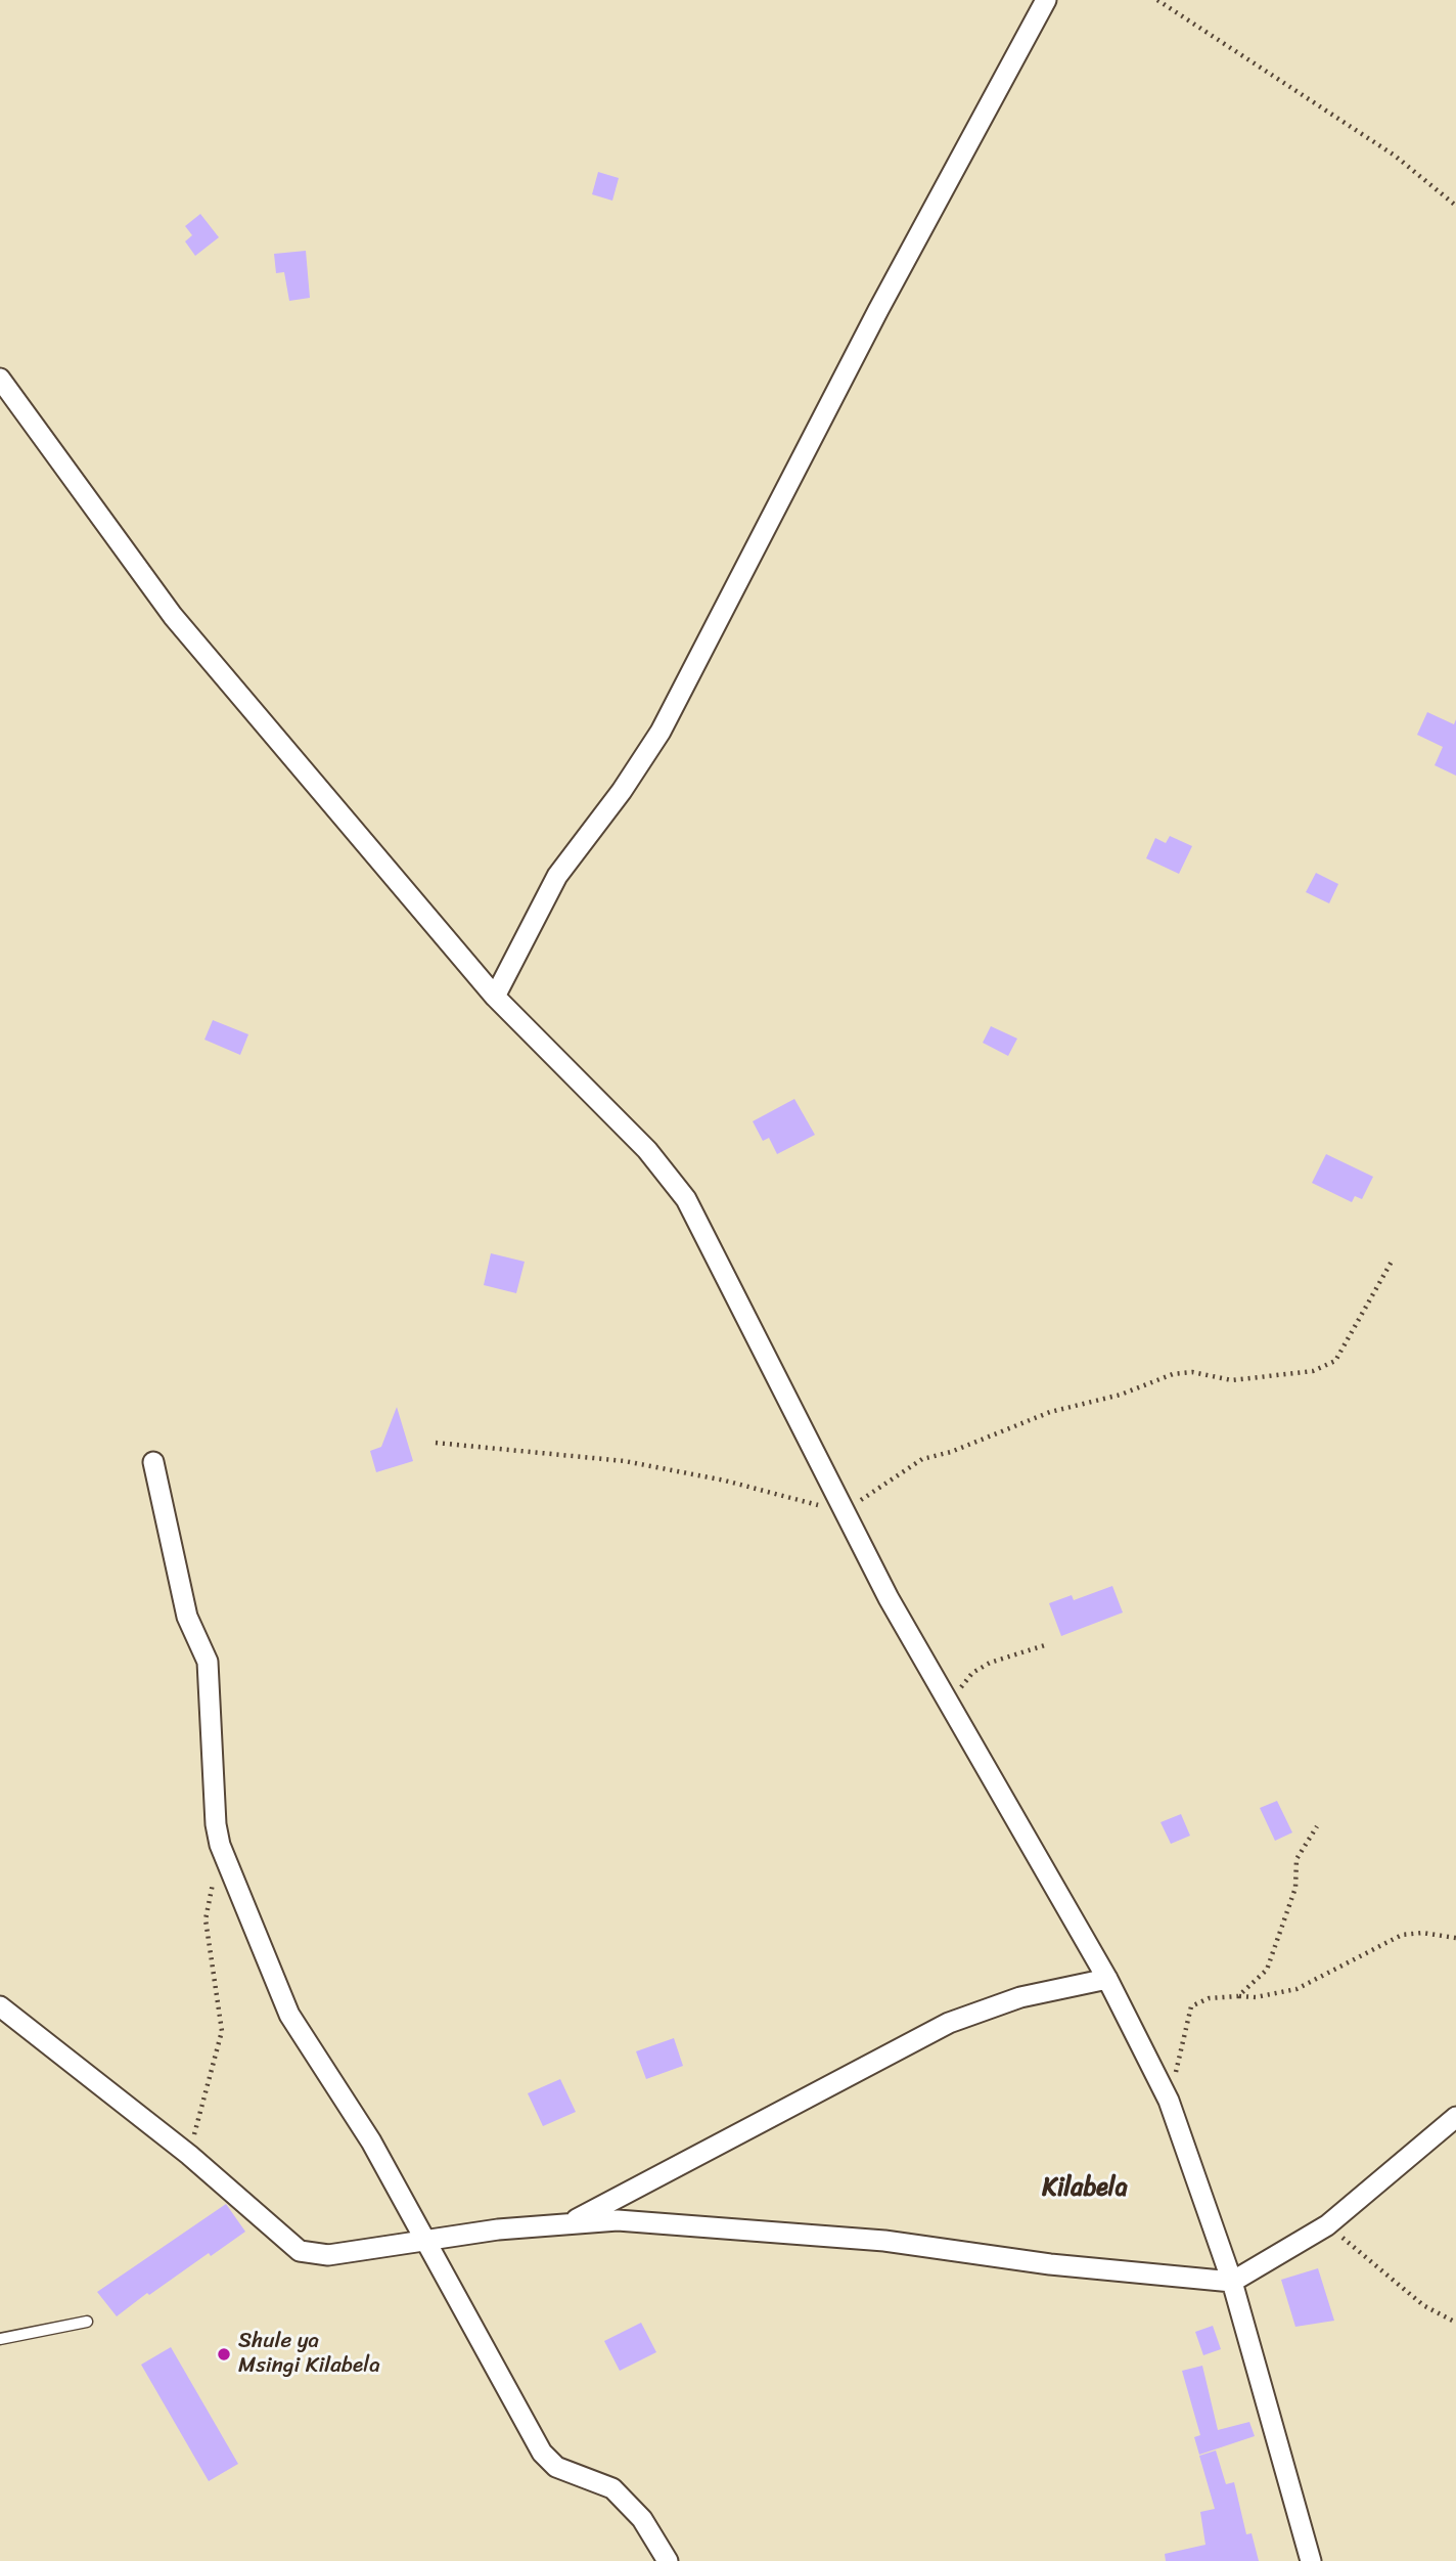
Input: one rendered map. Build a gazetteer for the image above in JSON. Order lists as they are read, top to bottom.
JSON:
{
  "districts": ["Kilabela"],
  "places": ["Shule ya Msingi Kilabela"]
}
